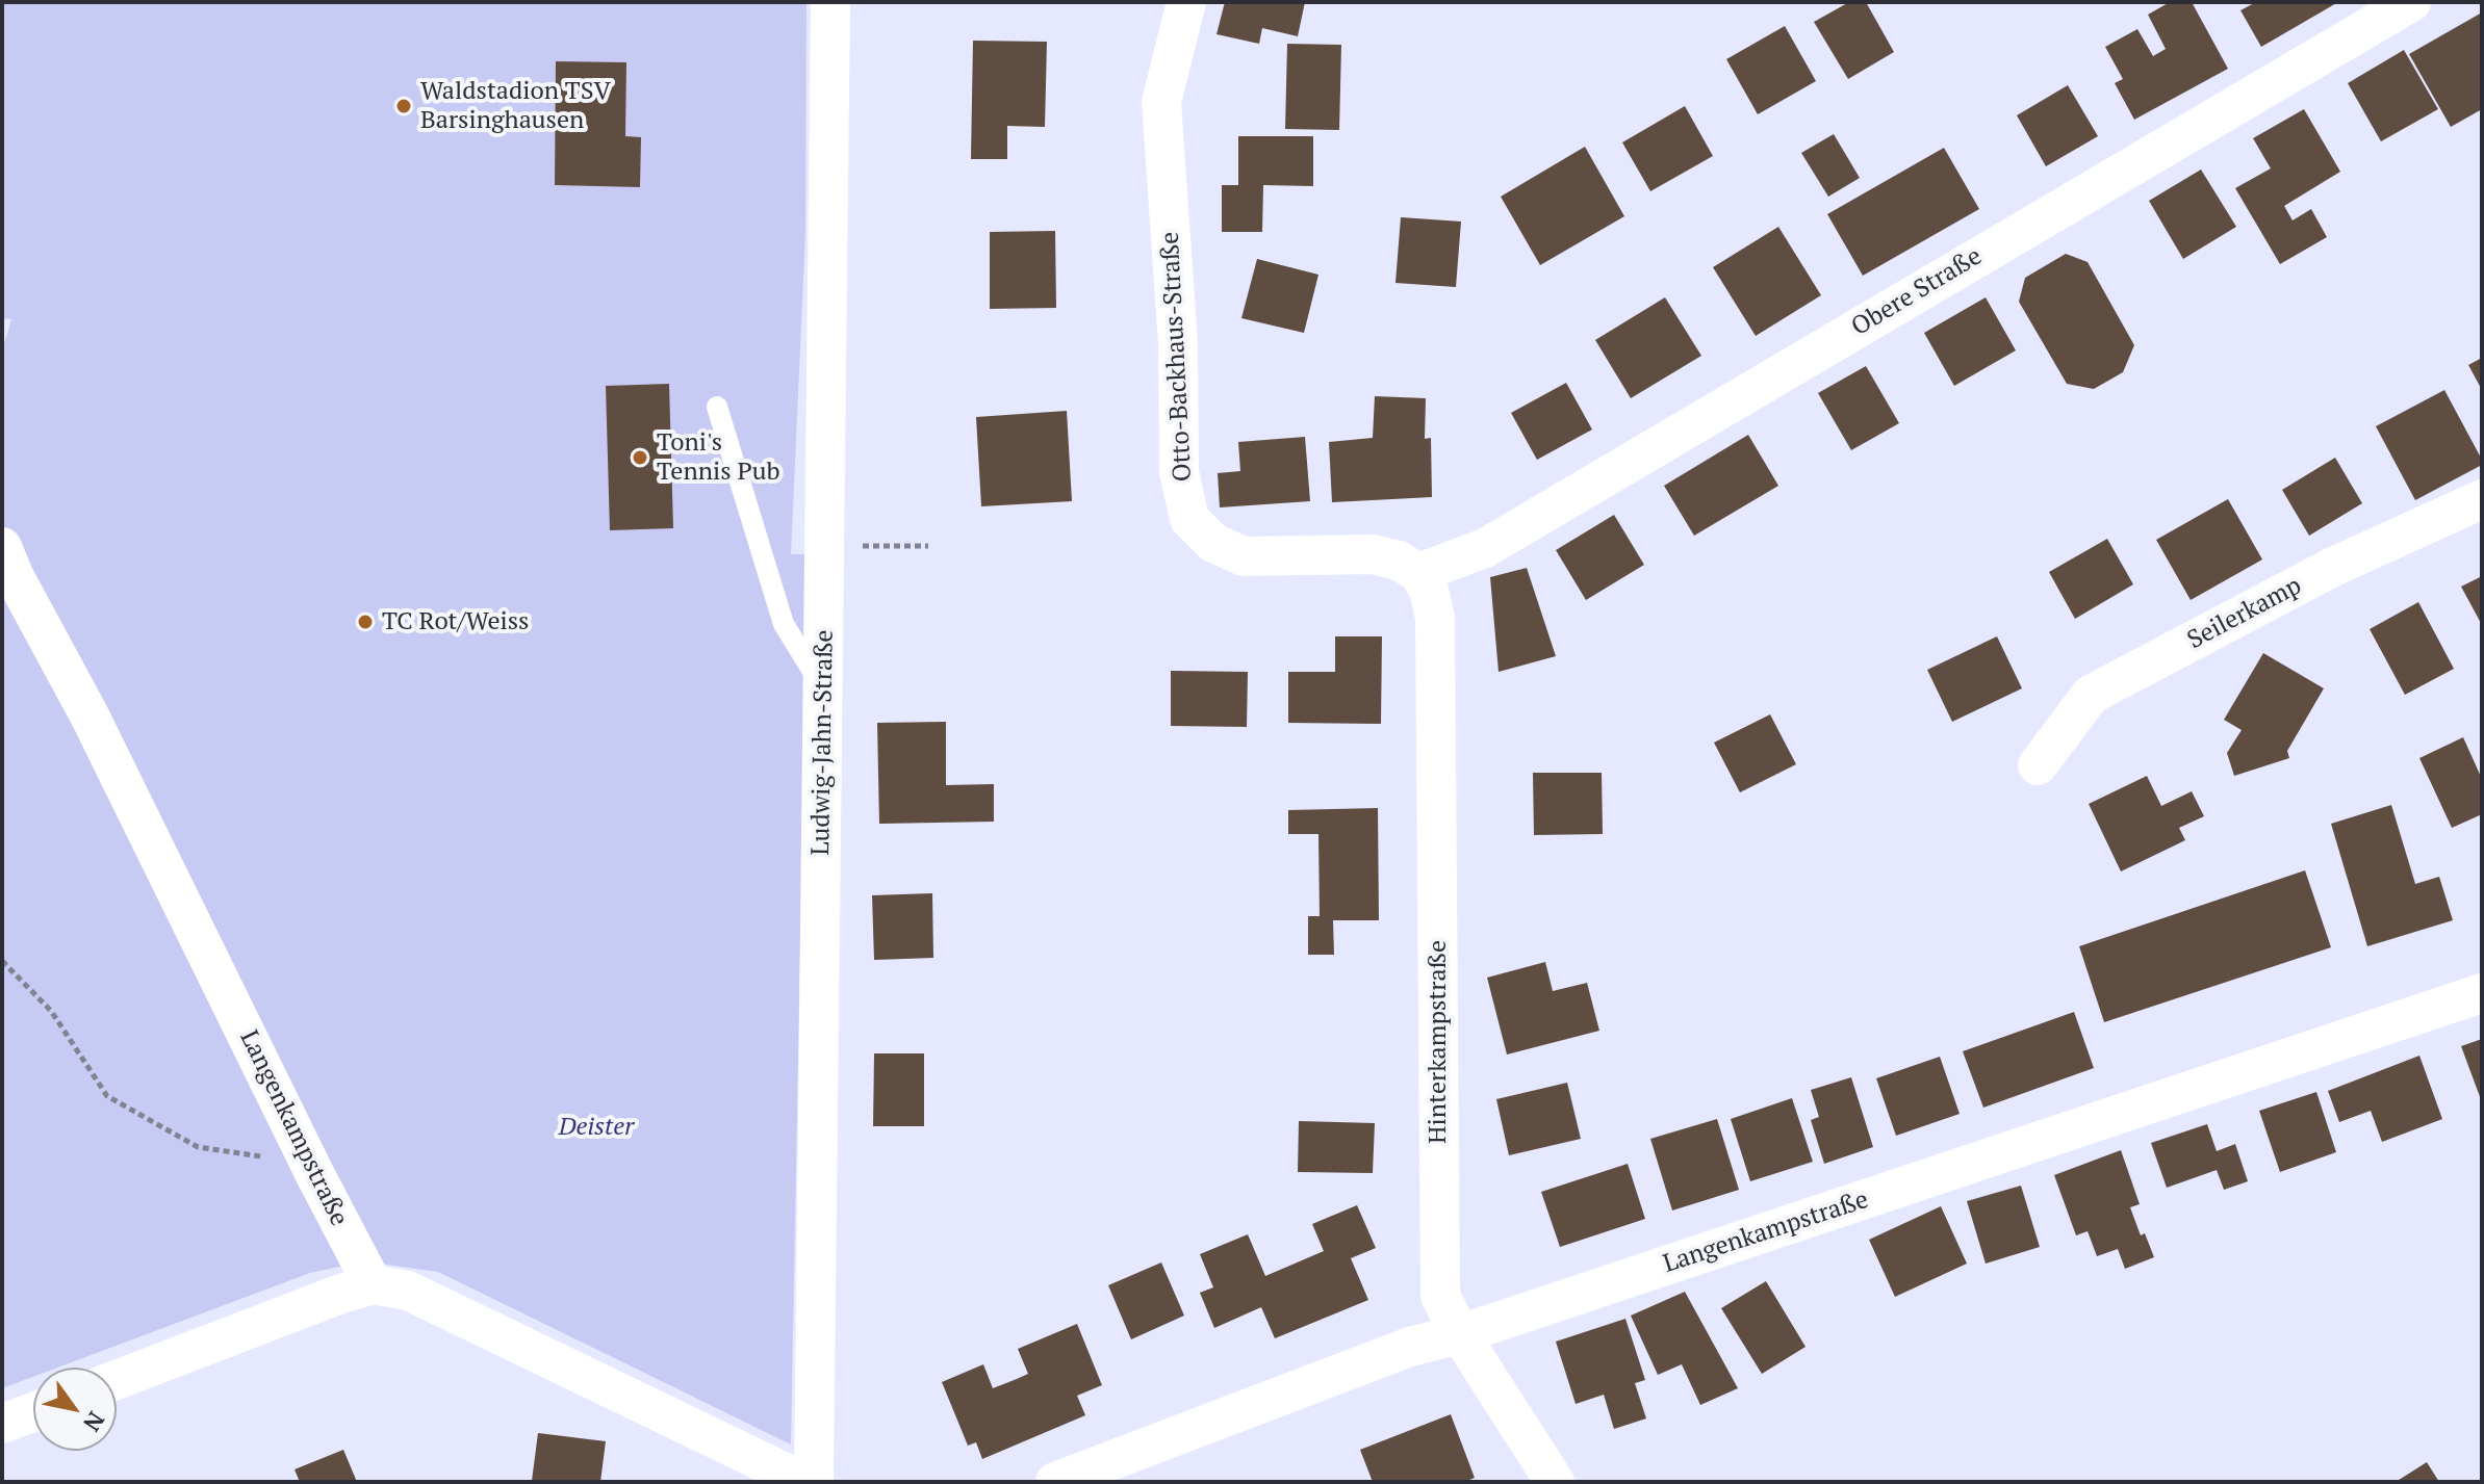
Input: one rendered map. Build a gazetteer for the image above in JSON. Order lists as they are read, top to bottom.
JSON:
{
  "streets": {
    "street": [
      "Obere Straße",
      "Otto-Backhaus-Straße",
      "Seilerkamp",
      "Ludwig-Jahn-Straße",
      "Hinterkampstraße",
      "Langenkampstraße"
    ]
  },
  "crossings": [
    ["Obere Straße", "Otto-Backhaus-Straße"],
    ["Obere Straße", "Hinterkampstraße"],
    ["Otto-Backhaus-Straße", "Hinterkampstraße"],
    ["Hinterkampstraße", "Langenkampstraße"]
  ],
  "parks": ["Deister"],
  "places": ["Waldstadion TSV Barsinghausen", "Toni's Tennis Pub", "TC Rot/Weiss"],
  "north": "bottom right"
}
